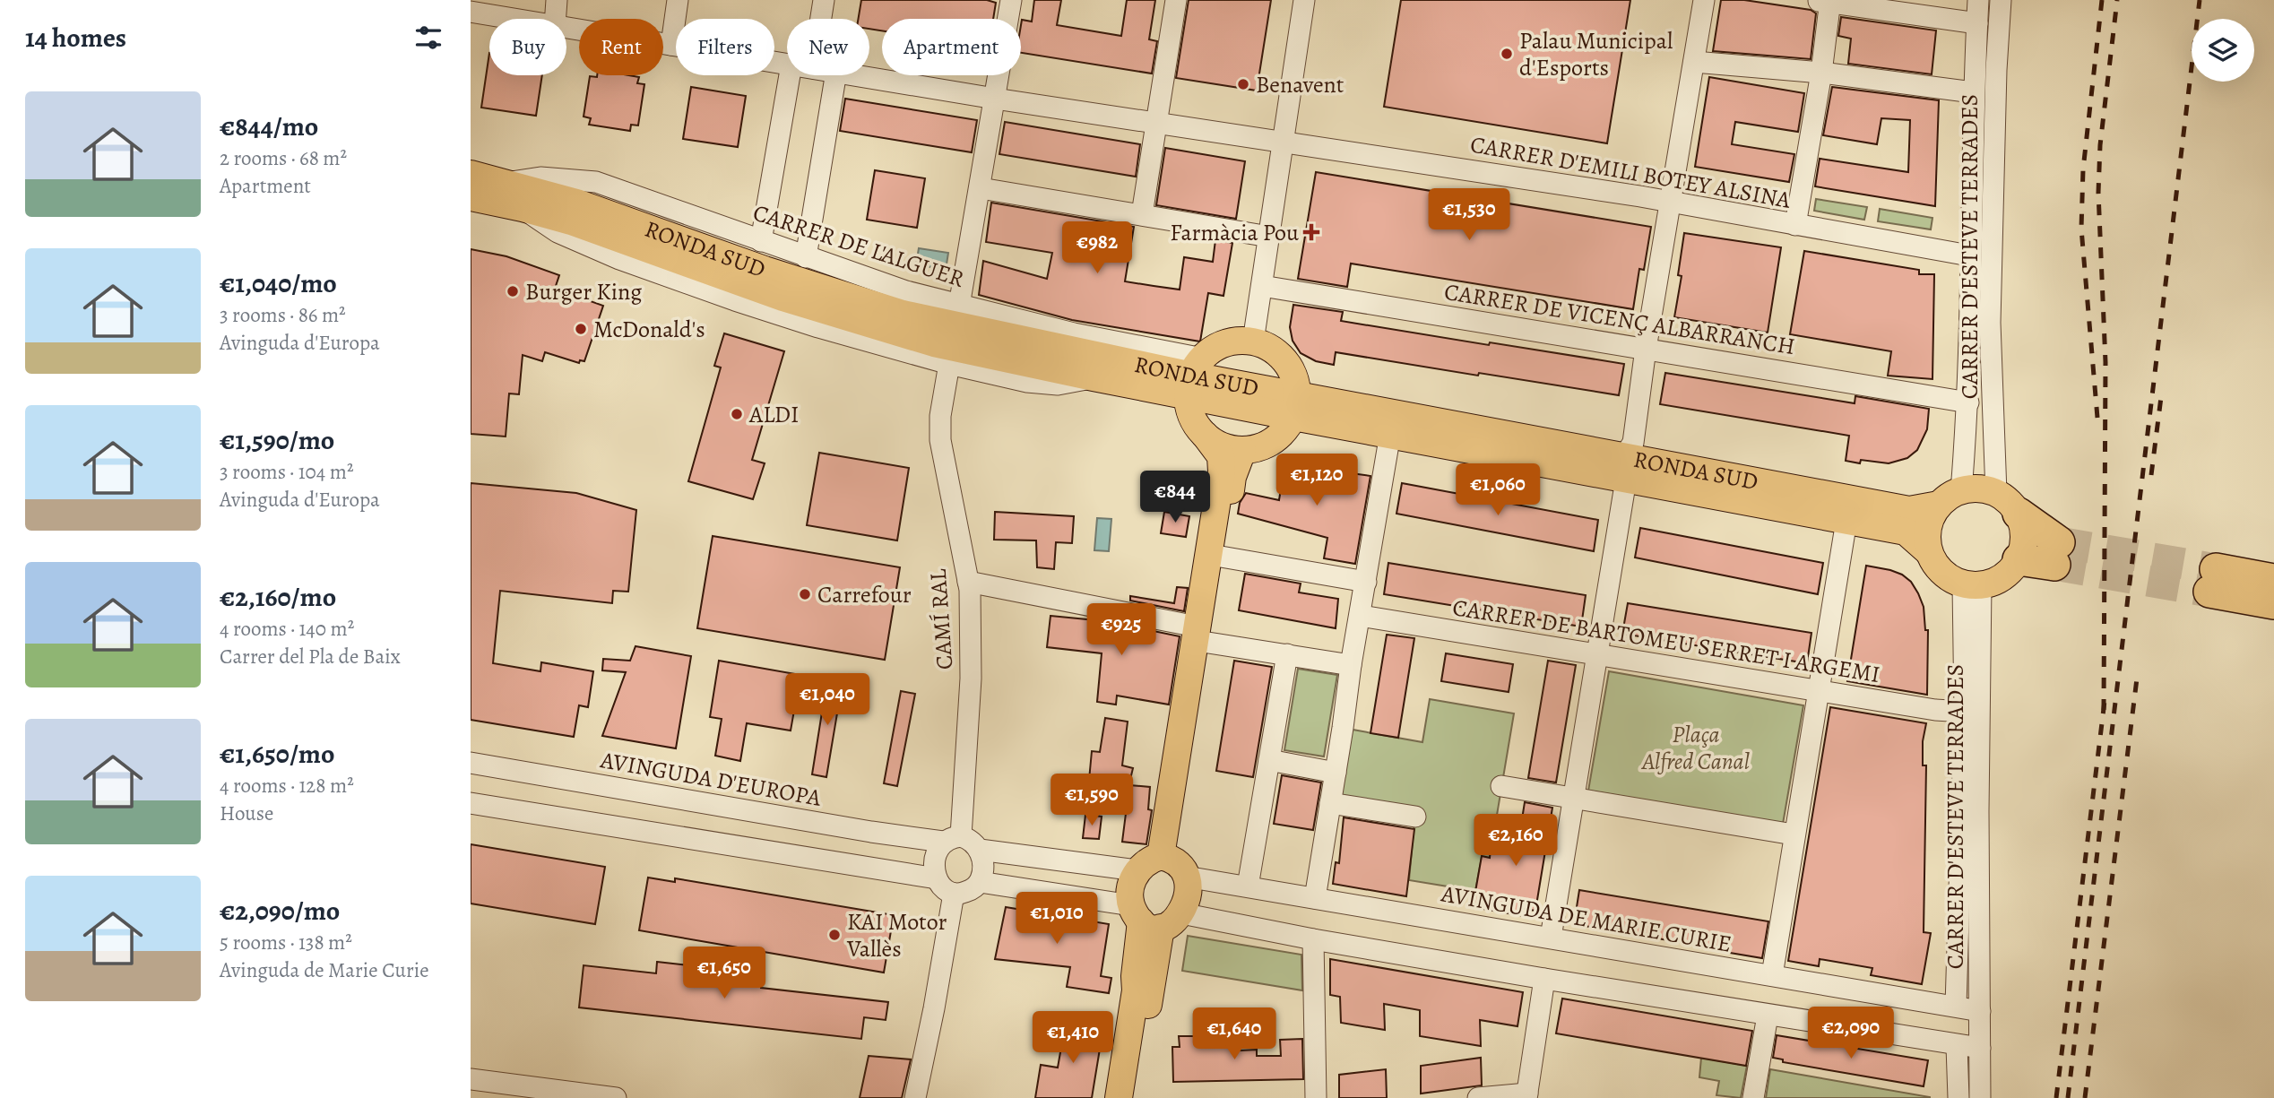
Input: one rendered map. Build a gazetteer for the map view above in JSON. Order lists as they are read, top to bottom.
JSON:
{
  "streets": {
    "main road": ["RONDA SUD"],
    "street": [
      "CARRER D'EMILI BOTEY ALSINA",
      "CARRER DE L'ALGUER",
      "CARRER D'ESTEVE TERRADES",
      "CARRER DE VICENÇ ALBARRANCH",
      "CAMÍ RAL",
      "CARRER DE BARTOMEU SERRET I ARGEMI",
      "AVINGUDA D'EUROPA",
      "AVINGUDA DE MARIE CURIE"
    ]
  },
  "crossings": [
    ["CARRER D'EMILI BOTEY ALSINA", "CARRER D'ESTEVE TERRADES"],
    ["CARRER DE L'ALGUER", "RONDA SUD"],
    ["CARRER D'ESTEVE TERRADES", "RONDA SUD"],
    ["CARRER D'ESTEVE TERRADES", "CARRER DE VICENÇ ALBARRANCH"],
    ["CARRER D'ESTEVE TERRADES", "CARRER DE BARTOMEU SERRET I ARGEMI"],
    ["CARRER D'ESTEVE TERRADES", "AVINGUDA DE MARIE CURIE"],
    ["CAMÍ RAL", "AVINGUDA D'EUROPA"]
  ],
  "parks": ["Plaça Alfred Canal"],
  "places": {
    "other": [
      "Palau Municipal d'Esports",
      "Benavent",
      "Burger King",
      "McDonald's",
      "ALDI",
      "Carrefour",
      "KAI Motor Vallès"
    ],
    "health": ["Farmàcia Pou"]
  },
  "page": {
    "heading": "14 homes",
    "chip": [
      "Buy",
      "Rent",
      "Filters",
      "New",
      "Apartment"
    ],
    "list": [
      {
        "name": "€844/mo",
        "note": "2 rooms · 68 m² · Apartment"
      },
      {
        "name": "€1,040/mo",
        "note": "3 rooms · 86 m² · Avinguda d'Europa"
      },
      {
        "name": "€1,590/mo",
        "note": "3 rooms · 104 m² · Avinguda d'Europa"
      },
      {
        "name": "€2,160/mo",
        "note": "4 rooms · 140 m² · Carrer del Pla de Baix"
      },
      {
        "name": "€1,650/mo",
        "note": "4 rooms · 128 m² · House"
      },
      {
        "name": "€2,090/mo",
        "note": "5 rooms · 138 m² · Avinguda de Marie Curie"
      }
    ],
    "price": [
      "€1,530",
      "€982",
      "€1,120",
      "€1,060",
      "€844",
      "€925",
      "€1,040",
      "€1,590",
      "€2,160",
      "€1,010",
      "€1,650",
      "€2,090",
      "€1,640",
      "€1,410"
    ]
  }
}
